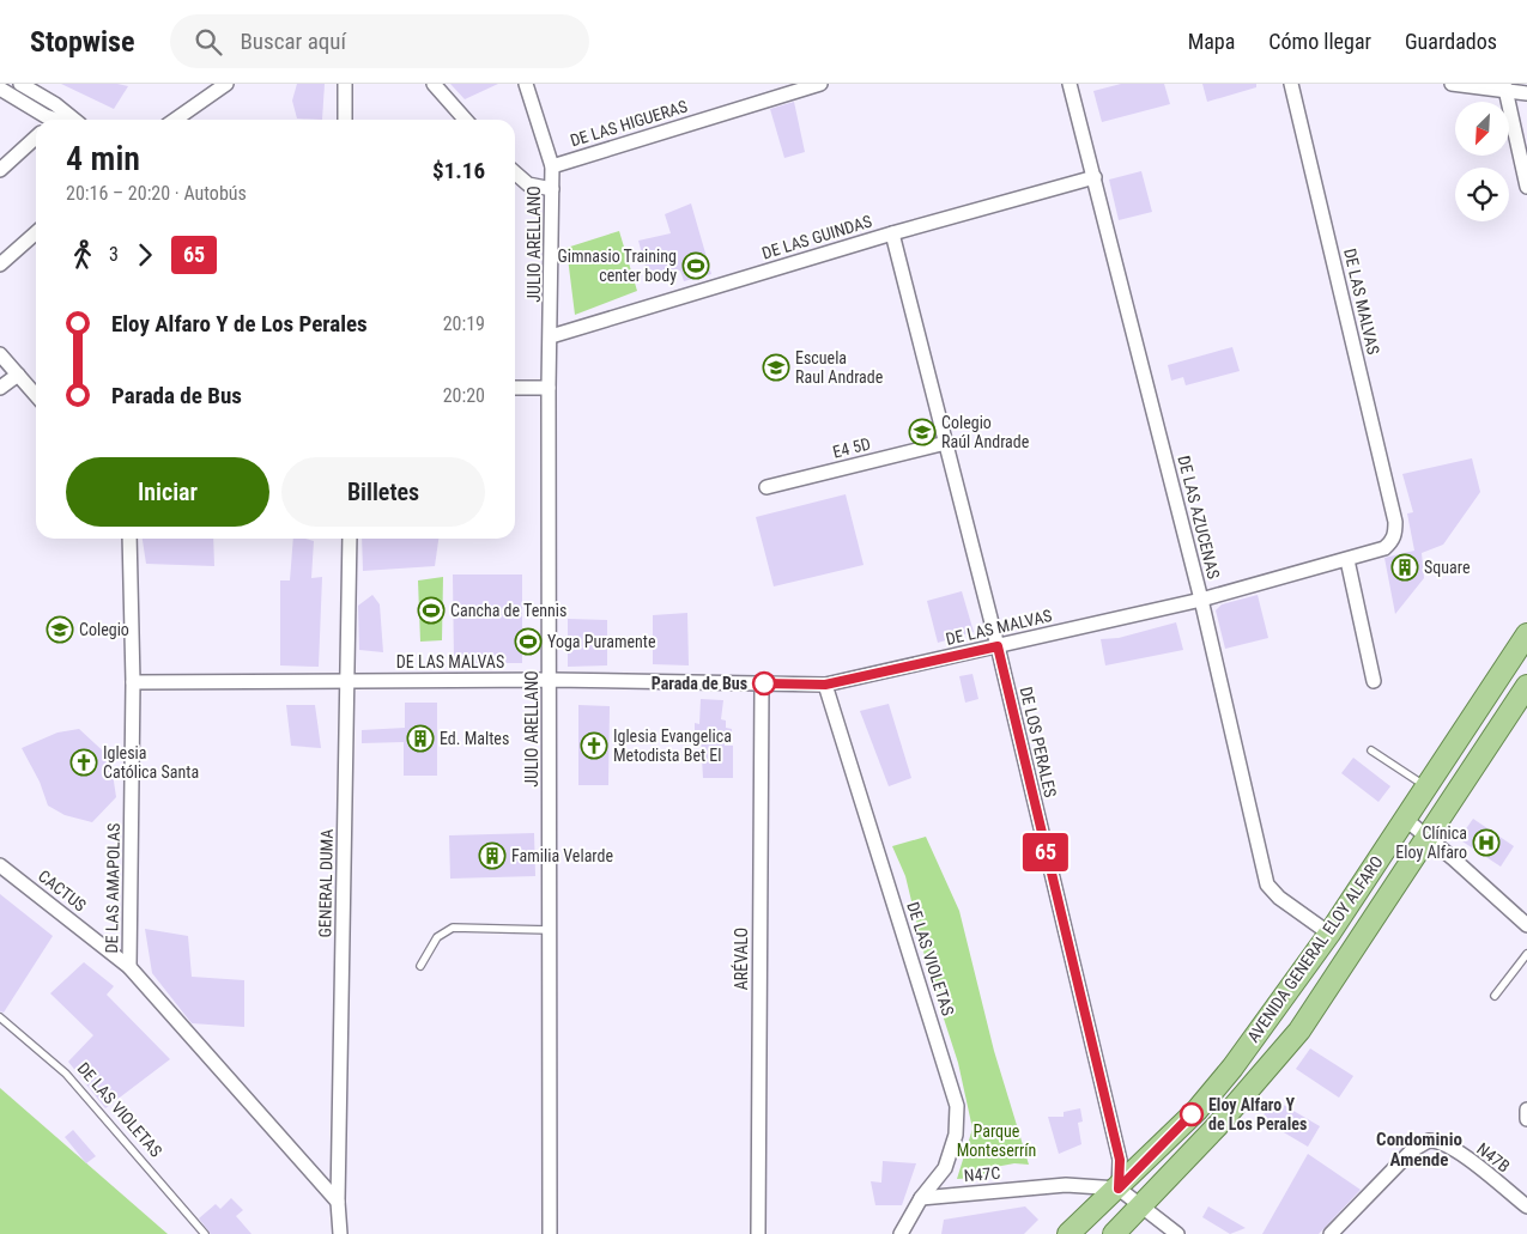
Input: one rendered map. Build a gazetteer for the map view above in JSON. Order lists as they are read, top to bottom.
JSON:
{
  "streets": {
    "main road": ["AVENIDA GENERAL ELOY ALFARO"],
    "street": [
      "DE LAS HIGUERAS",
      "DE LAS GUINDAS",
      "JULIO ARELLANO",
      "DE LAS MALVAS",
      "E4 5D",
      "DE LAS AZUCENAS",
      "DE LOS PERALES",
      "GENERAL DUMA",
      "DE LAS AMAPOLAS",
      "CACTUS",
      "ARÉVALO",
      "DE LAS VIOLETAS",
      "N47B",
      "N47C"
    ]
  },
  "crossings": [
    ["DE LAS HIGUERAS", "JULIO ARELLANO"],
    ["DE LAS GUINDAS", "JULIO ARELLANO"],
    ["DE LAS GUINDAS", "DE LAS AZUCENAS"],
    ["DE LAS GUINDAS", "DE LOS PERALES"],
    ["JULIO ARELLANO", "DE LAS MALVAS"],
    ["DE LAS MALVAS", "DE LAS AZUCENAS"],
    ["DE LAS MALVAS", "DE LOS PERALES"],
    ["DE LAS MALVAS", "GENERAL DUMA"],
    ["DE LAS MALVAS", "DE LAS AMAPOLAS"],
    ["DE LAS MALVAS", "ARÉVALO"],
    ["DE LAS MALVAS", "DE LAS VIOLETAS"],
    ["E4 5D", "DE LOS PERALES"],
    ["DE LAS AZUCENAS", "AVENIDA GENERAL ELOY ALFARO"],
    ["DE LOS PERALES", "AVENIDA GENERAL ELOY ALFARO"],
    ["DE LOS PERALES", "N47C"],
    ["GENERAL DUMA", "DE LAS AMAPOLAS"],
    ["DE LAS AMAPOLAS", "CACTUS"],
    ["AVENIDA GENERAL ELOY ALFARO", "N47C"],
    ["DE LAS VIOLETAS", "N47C"]
  ],
  "districts": ["Condominio Amende"],
  "parks": ["Parque Monteserrín"],
  "places": {
    "sports": ["Gimnasio Training center body", "Cancha de Tennis", "Yoga Puramente"],
    "school or university": ["Escuela Raul Andrade", "Colegio Raúl Andrade", "Colegio"],
    "building": ["Square", "Ed. Maltes", "Familia Velarde"],
    "other": ["Parada de Bus", "Eloy Alfaro Y de Los Perales"],
    "church": ["Iglesia Evangelica Metodista Bet El", "Iglesia Católica Santa"],
    "hospital": ["Clínica Eloy Alfaro"]
  },
  "lines": ["bus line 65"],
  "north": "bottom left",
  "page": {
    "header": "Stopwise",
    "search": "Buscar aquí",
    "nav": ["Mapa", "Cómo llegar", "Guardados"],
    "on_map": "65",
    "heading": ["4 min", "20:16 – 20:20 · Autobús", "$1.16"],
    "legs": ["3", "65"],
    "list": [
      {
        "name": "Eloy Alfaro Y de Los Perales",
        "value": "20:19"
      },
      {
        "name": "Parada de Bus",
        "value": "20:20"
      }
    ],
    "buttons": ["Iniciar", "Billetes"]
  }
}
